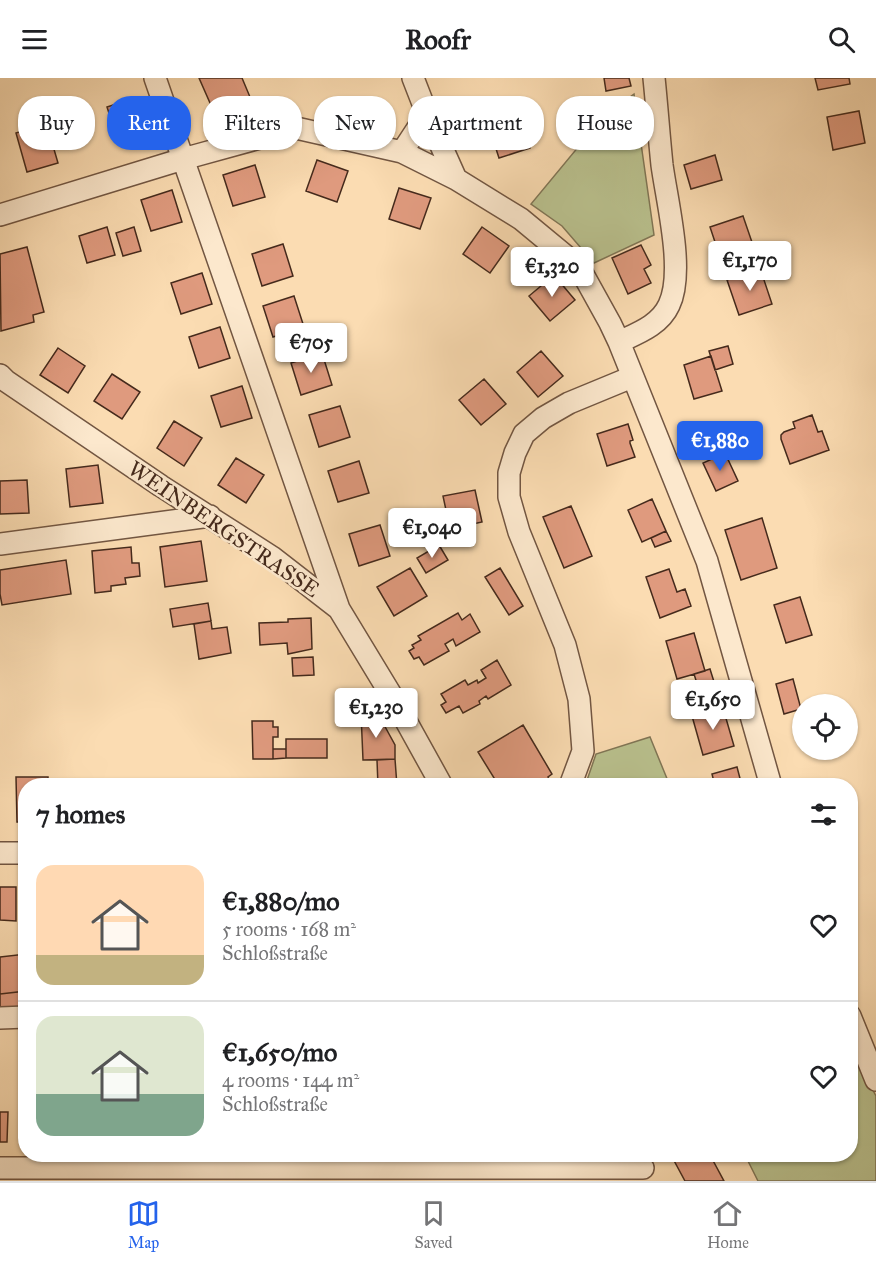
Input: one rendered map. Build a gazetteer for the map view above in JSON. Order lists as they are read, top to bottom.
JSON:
{
  "streets": {
    "street": ["WEINBERGSTRASSE"]
  },
  "page": {
    "header": "Roofr",
    "chip": [
      "Buy",
      "Rent",
      "Filters",
      "New",
      "Apartment",
      "House"
    ],
    "price": [
      "€1,170",
      "€1,320",
      "€705",
      "€1,880",
      "€1,040",
      "€1,650",
      "€1,230"
    ],
    "heading": "7 homes",
    "list": [
      {
        "name": "€1,880/mo",
        "note": "5 rooms · 168 m² · Schloßstraße"
      },
      {
        "name": "€1,650/mo",
        "note": "4 rooms · 144 m² · Schloßstraße"
      }
    ],
    "tabs": ["Map", "Saved", "Home"]
  }
}
